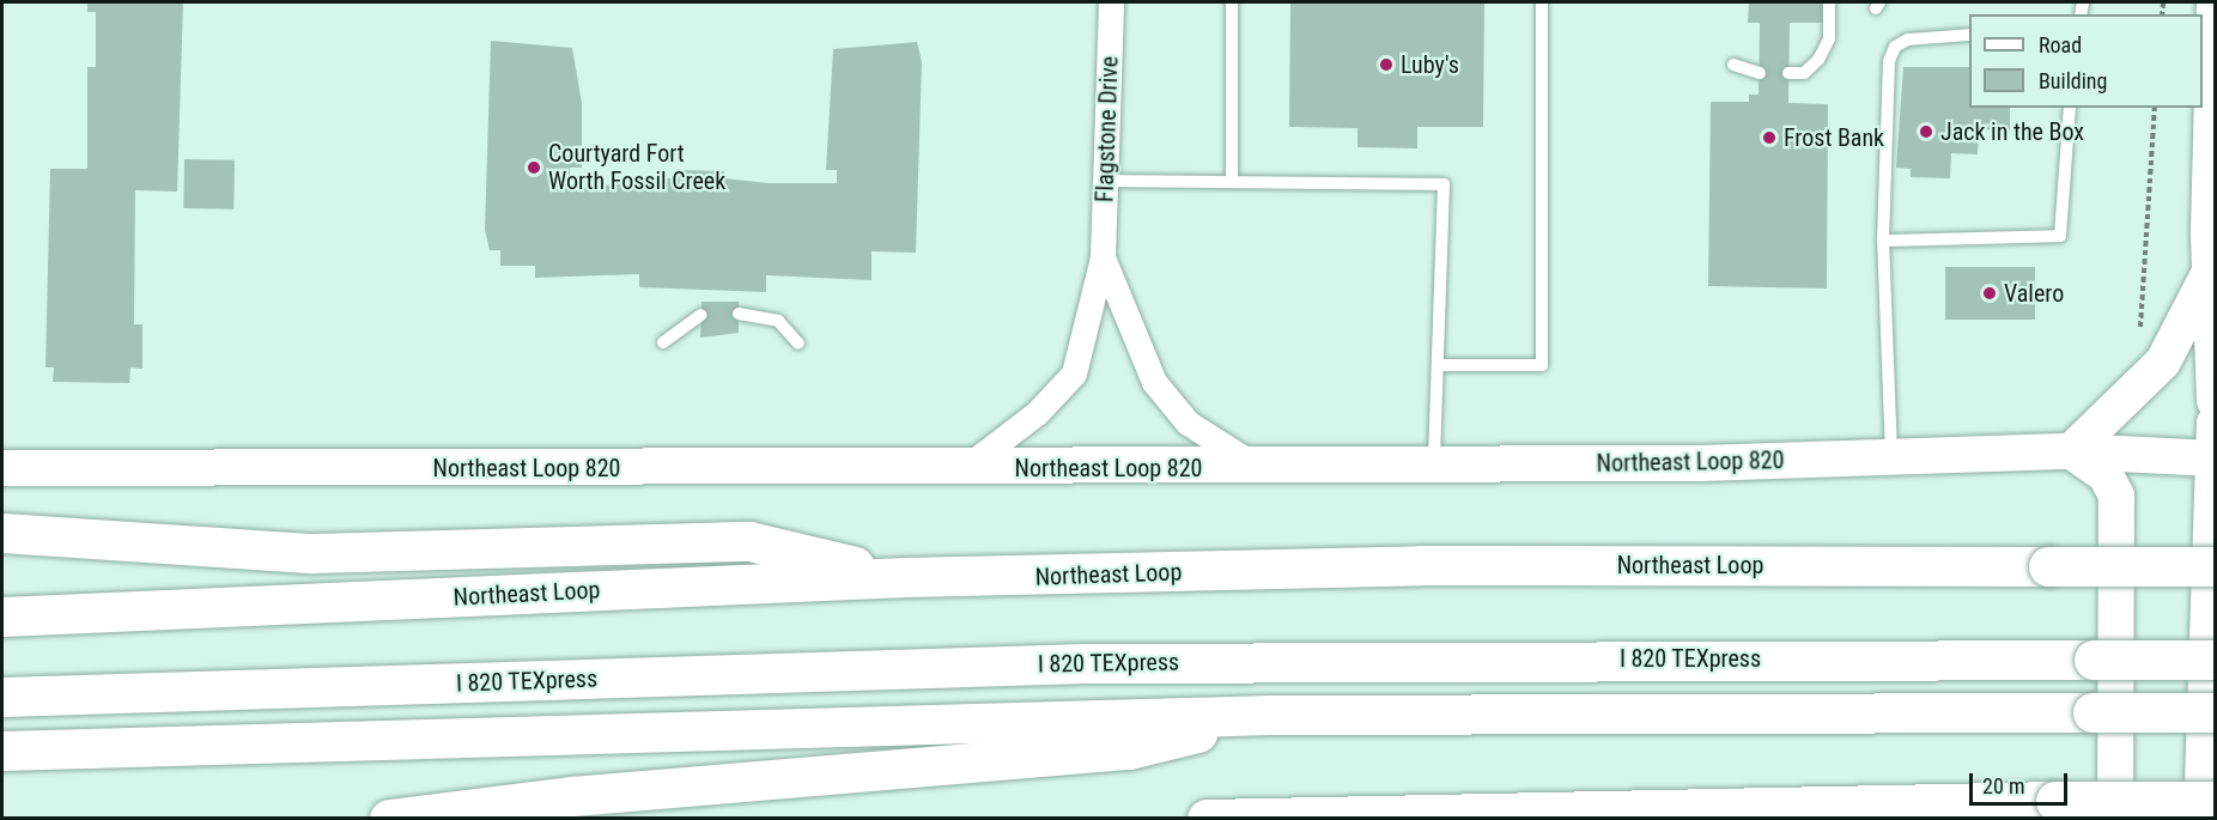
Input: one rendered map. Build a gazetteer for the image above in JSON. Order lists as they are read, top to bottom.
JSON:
{
  "streets": {
    "highway": ["Northeast Loop", "I 820 TEXpress"],
    "main road": ["Northeast Loop 820"],
    "street": ["Flagstone Drive"]
  },
  "crossings": [
    ["Flagstone Drive", "Northeast Loop 820"]
  ],
  "places": [
    "Luby's",
    "Jack in the Box",
    "Frost Bank",
    "Courtyard Fort Worth Fossil Creek",
    "Valero"
  ],
  "legend": ["Road", "Building"],
  "scale_bar": "20 m"
}
